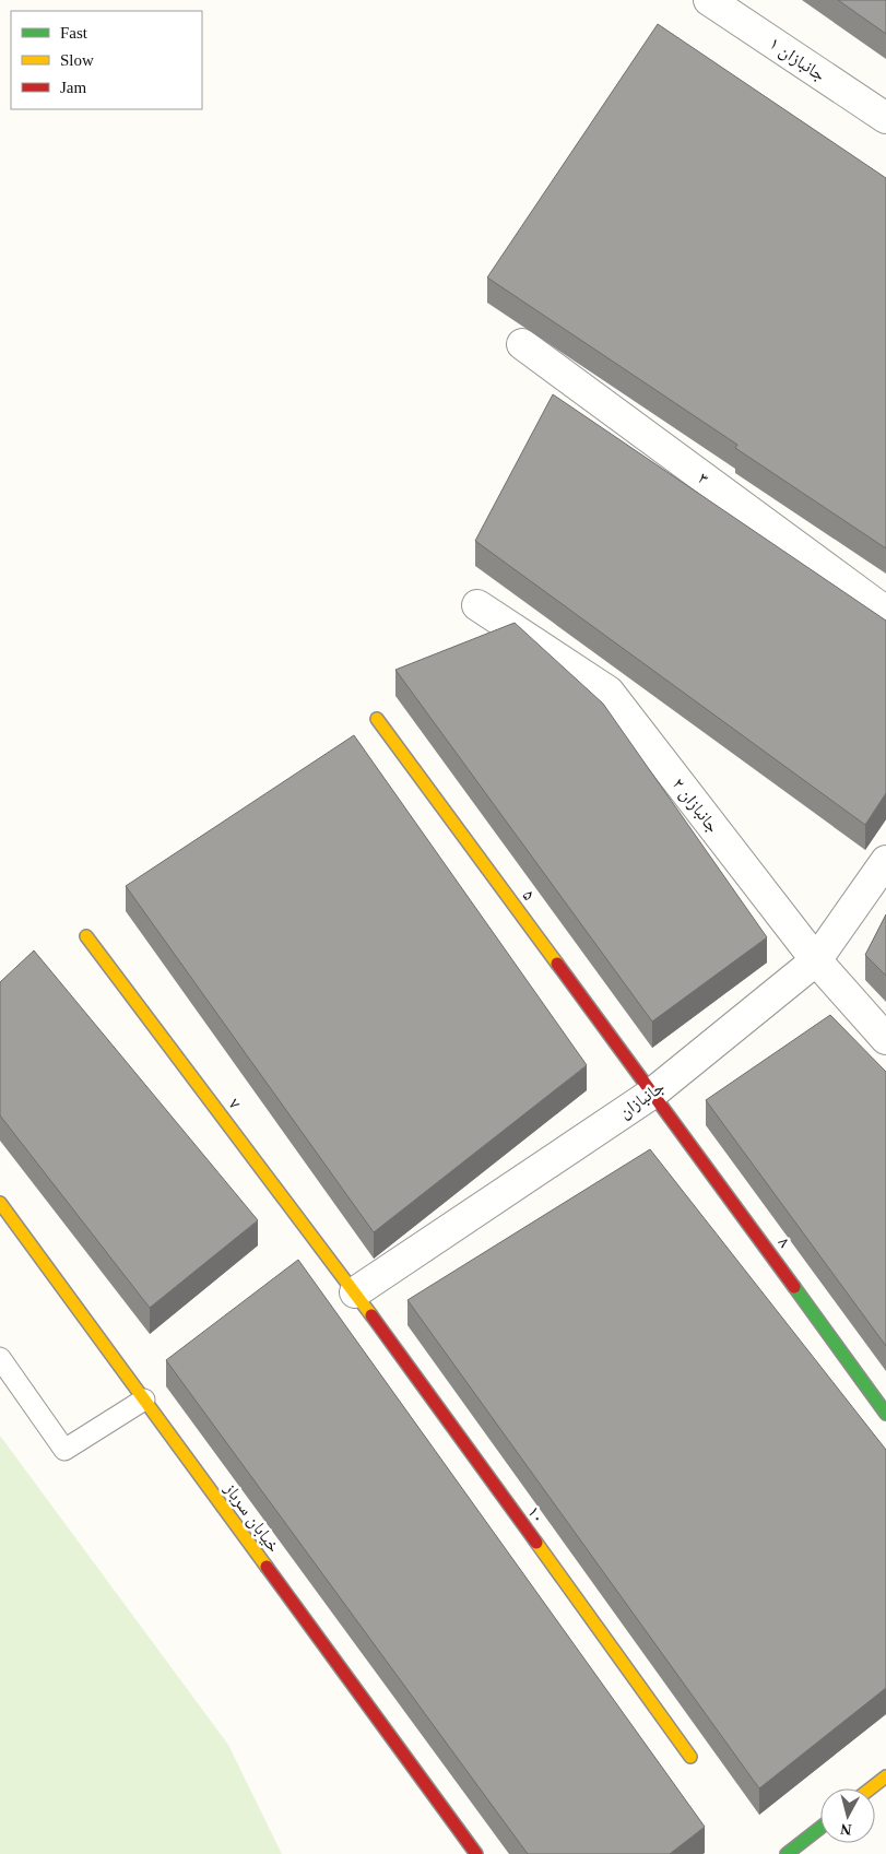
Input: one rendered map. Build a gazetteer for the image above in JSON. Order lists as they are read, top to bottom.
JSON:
{
  "streets": {
    "street": [
      "جانبازان ۱",
      "۳",
      "جانبازان ۲",
      "۵",
      "جانبازان",
      "۷",
      "۸",
      "۱۰",
      "خیابان سرباز"
    ]
  },
  "crossings": [
    ["جانبازان ۲", "جانبازان"],
    ["۵", "جانبازان"],
    ["۵", "۸"],
    ["جانبازان", "۷"],
    ["جانبازان", "۸"],
    ["جانبازان", "۱۰"],
    ["۷", "۱۰"]
  ],
  "legend": ["Fast", "Slow", "Jam"],
  "north": "bottom"
}
